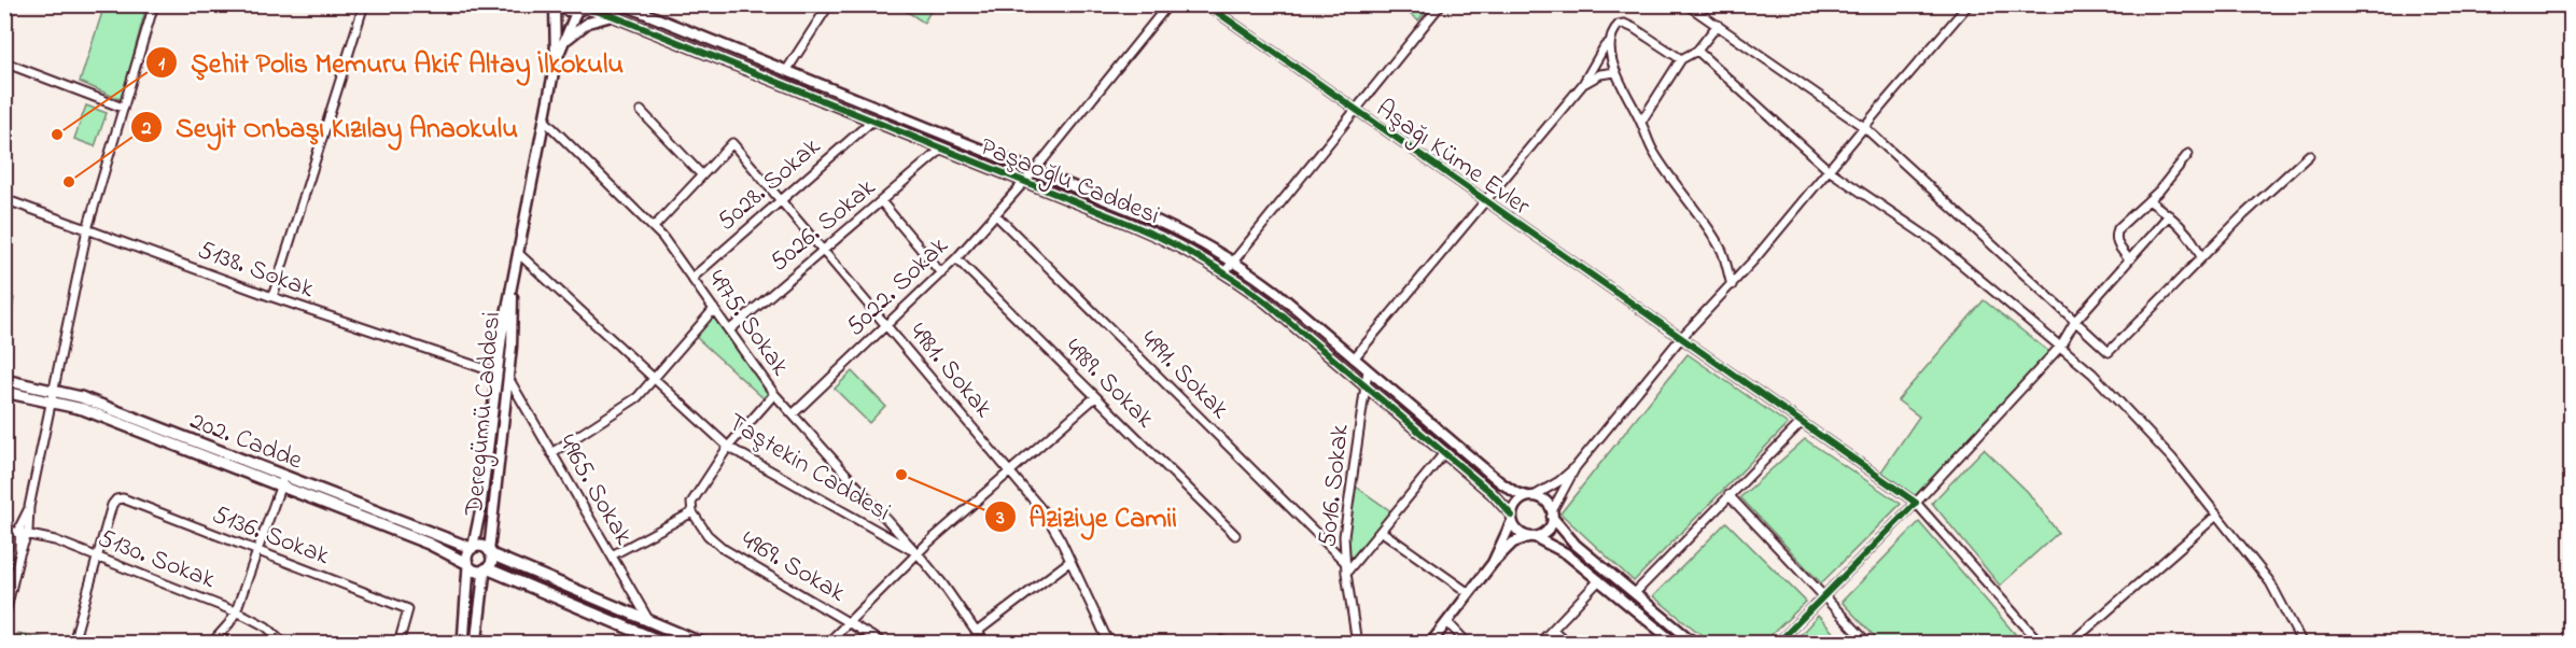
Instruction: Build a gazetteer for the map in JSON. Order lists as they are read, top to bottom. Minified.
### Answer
{"streets":{"main road":["202. Cadde"],"street":["Aşağı Küme Evler","Paşaoğlu Caddesi","5028. Sokak","5026. Sokak","5138. Sokak","5022. Sokak","4975. Sokak","4981. Sokak","4991. Sokak","4989. Sokak","Deregümü Caddesi","Taştekin Caddesi","5016. Sokak","4965. Sokak","5136. Sokak","5130. Sokak","4969. Sokak"]},"crossings":[["Paşaoğlu Caddesi","5028. Sokak"],["Paşaoğlu Caddesi","5026. Sokak"],["Paşaoğlu Caddesi","5022. Sokak"],["Paşaoğlu Caddesi","Deregümü Caddesi"],["Paşaoğlu Caddesi","5016. Sokak"],["5028. Sokak","4975. Sokak"],["5028. Sokak","4981. Sokak"],["5026. Sokak","4975. Sokak"],["5026. Sokak","4981. Sokak"],["5138. Sokak","Deregümü Caddesi"],["5022. Sokak","4975. Sokak"],["5022. Sokak","4981. Sokak"],["5022. Sokak","4991. Sokak"],["5022. Sokak","4989. Sokak"],["4975. Sokak","Deregümü Caddesi"],["4975. Sokak","Taştekin Caddesi"],["4991. Sokak","5016. Sokak"],["Deregümü Caddesi","202. Cadde"],["Deregümü Caddesi","Taştekin Caddesi"],["Deregümü Caddesi","4965. Sokak"],["5136. Sokak","5130. Sokak"]],"places":["Şehit Polis Memuru Akif Altay İlkokulu","Seyit Onbaşı Kızılay Anaokulu","Aziziye Camii"]}
